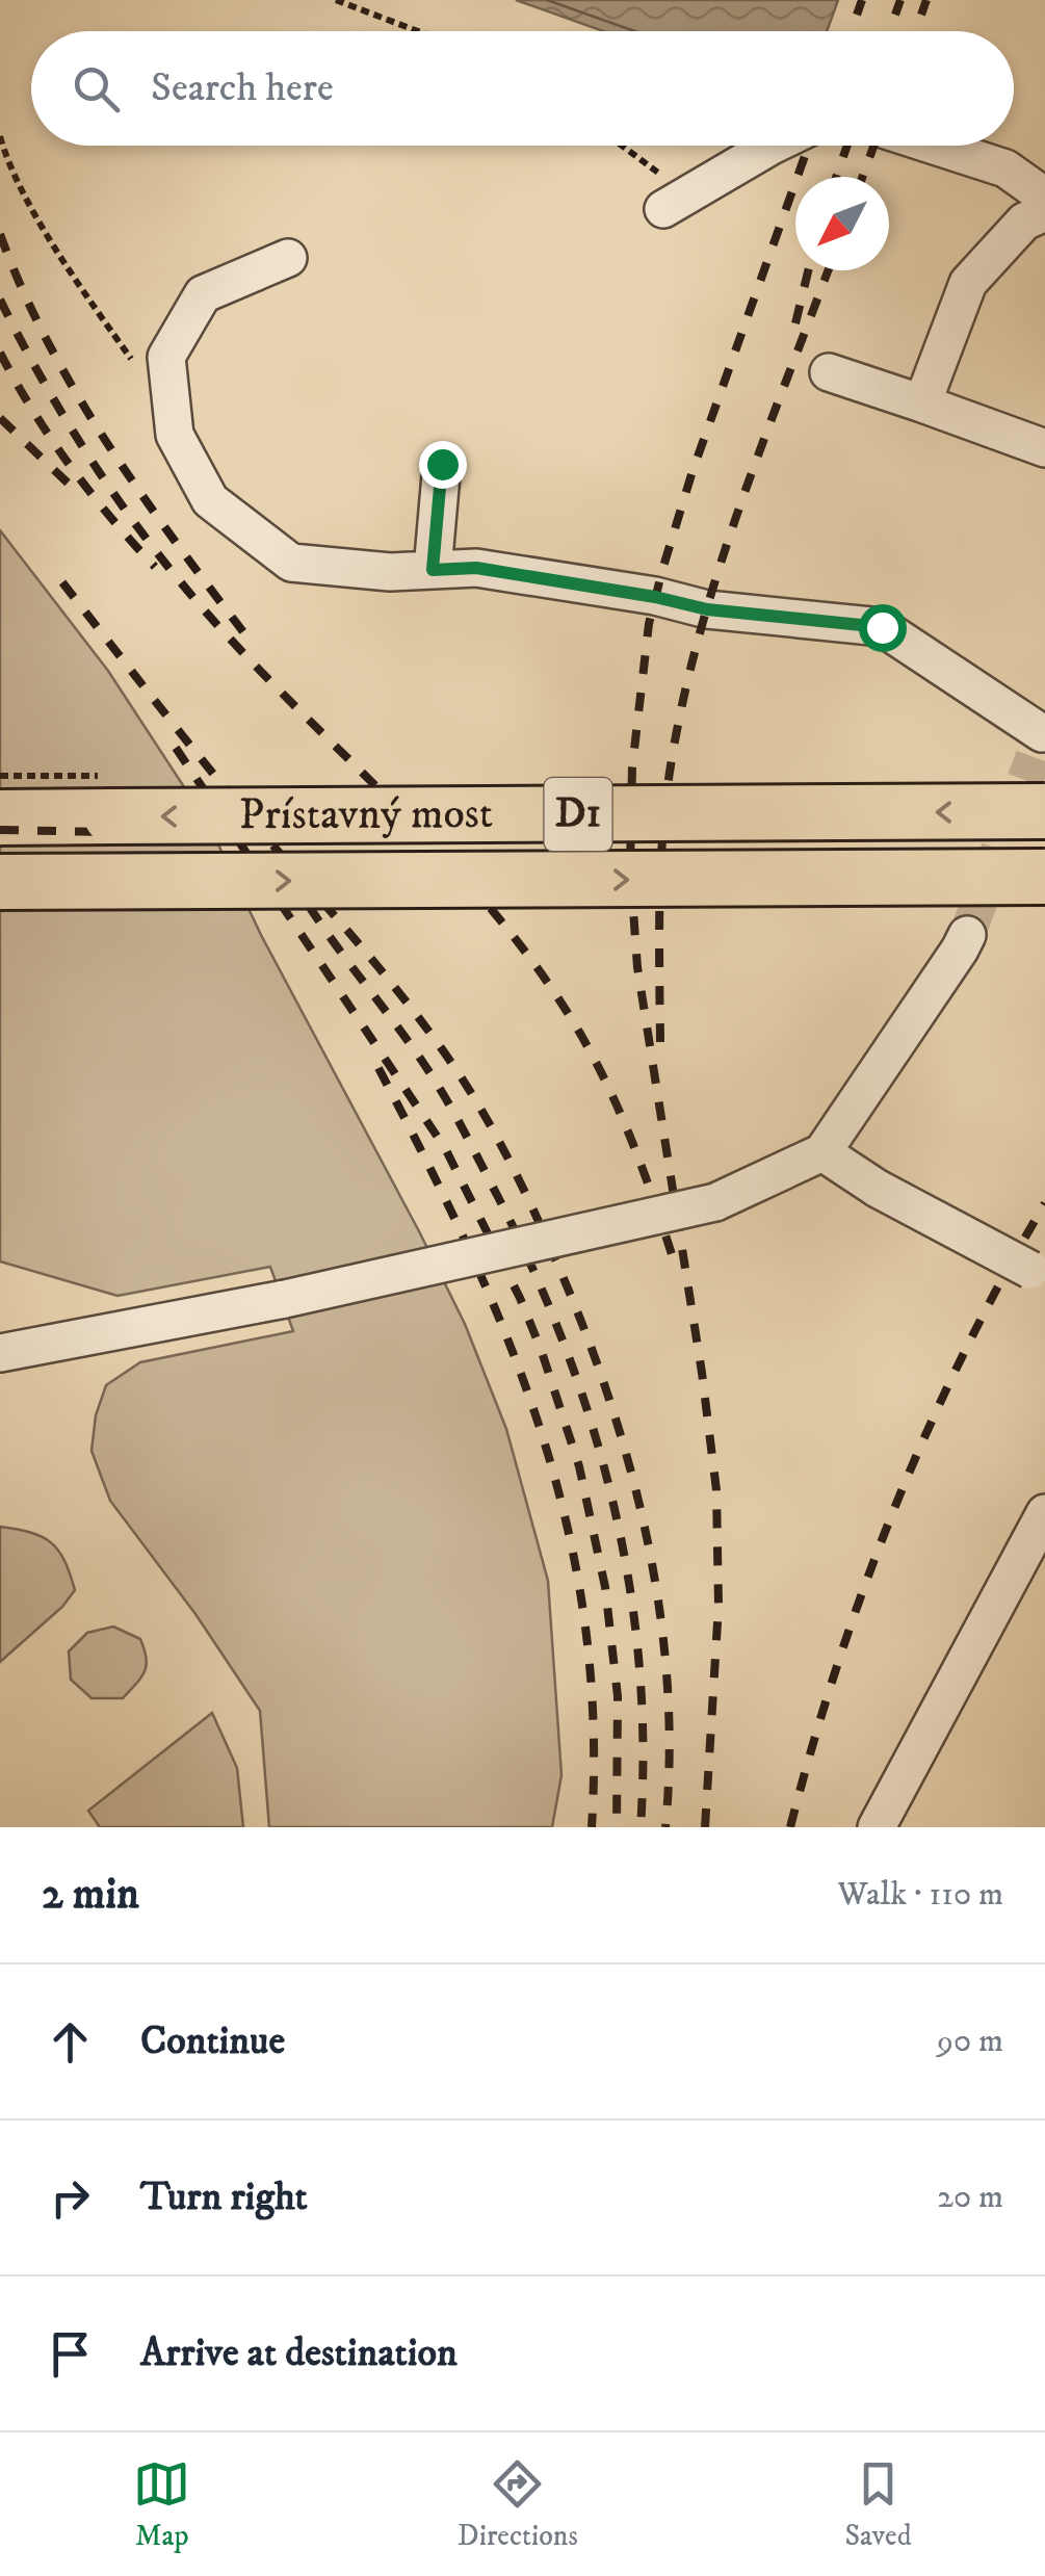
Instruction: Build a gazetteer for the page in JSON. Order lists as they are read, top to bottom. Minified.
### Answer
{"streets":{"highway":["D1","Prístavný most"]},"north":"bottom left","page":{"search":"Search here","heading":["2 min","Walk · 110 m"],"list":[["Continue","90 m"],["Turn right","20 m"],"Arrive at destination"],"nav":["Map","Directions","Saved"]}}
